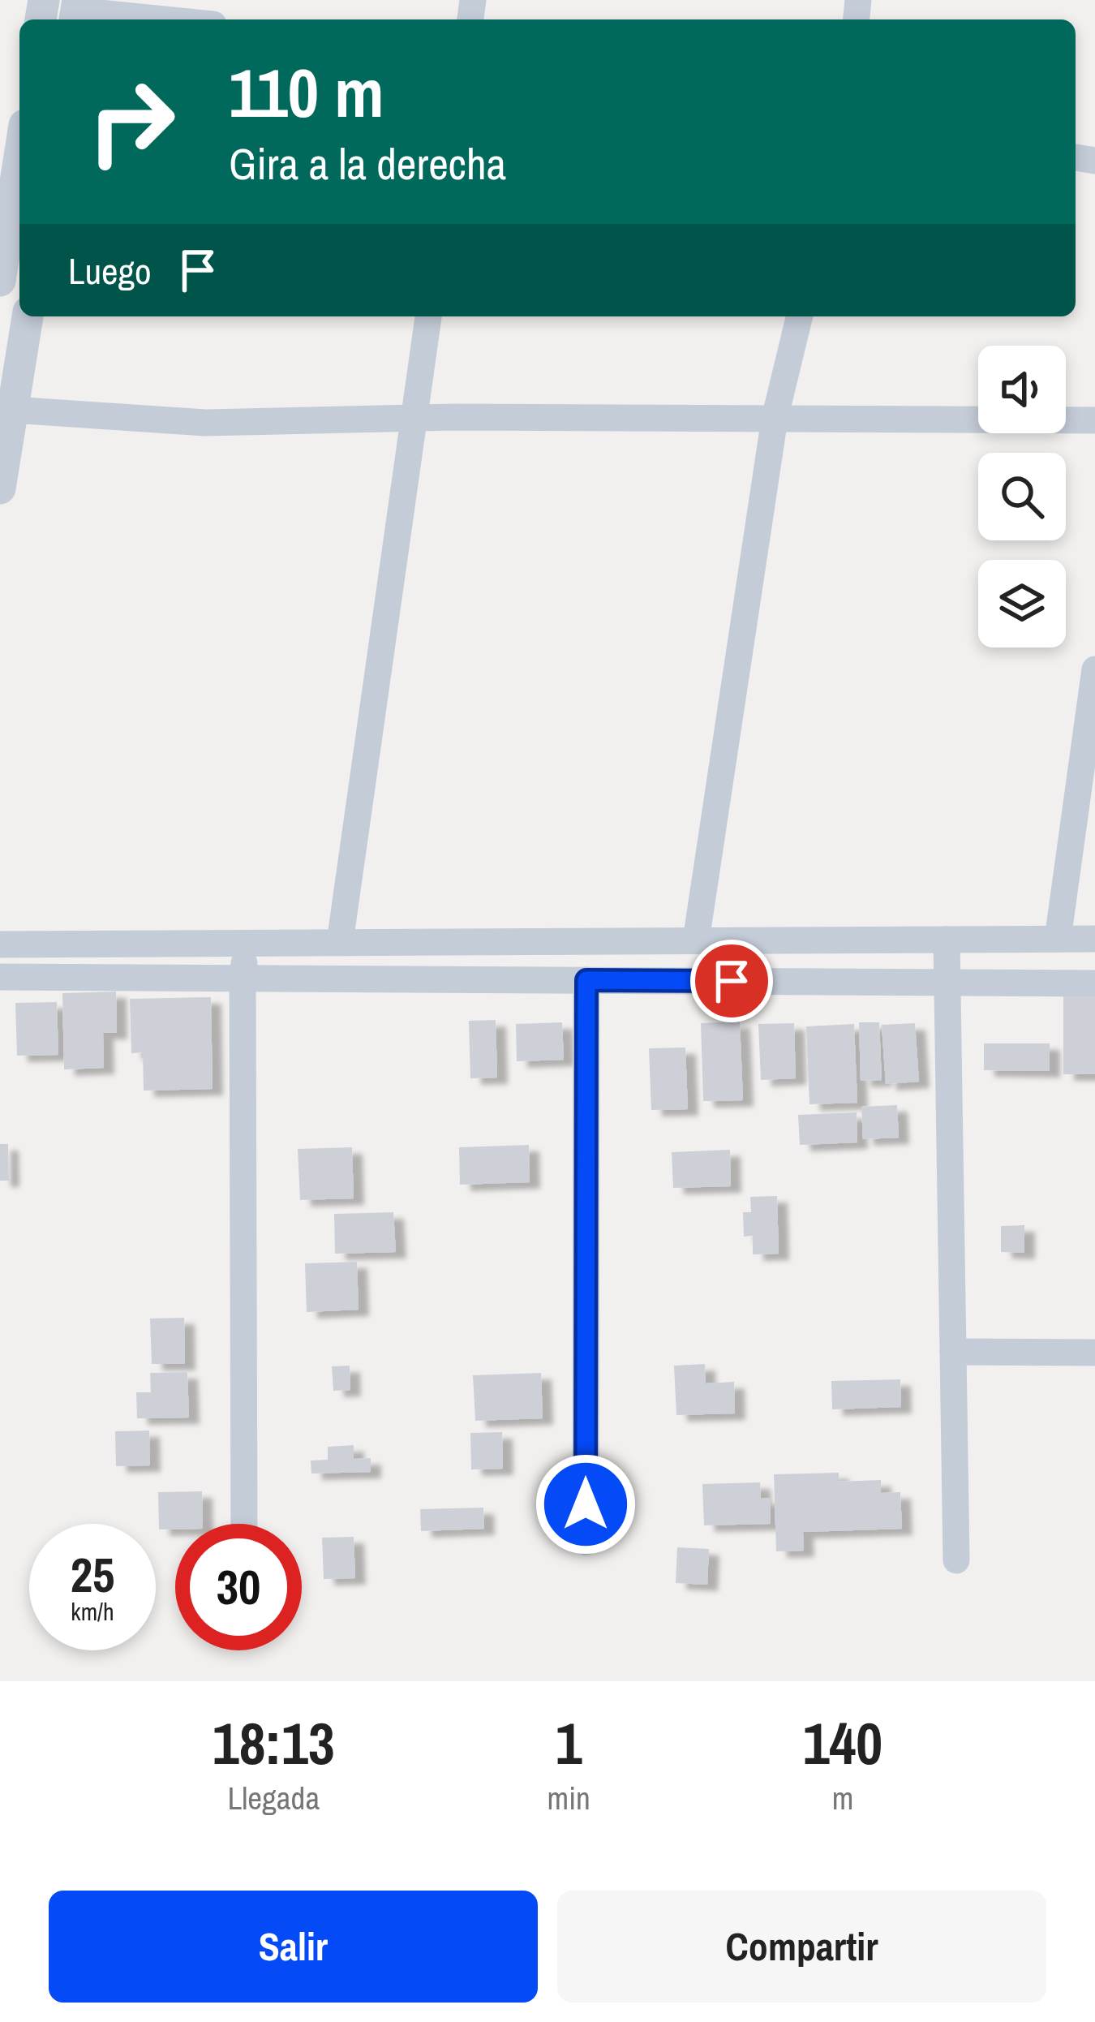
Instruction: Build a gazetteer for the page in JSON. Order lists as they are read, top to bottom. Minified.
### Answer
{"page":{"turn":["110 m","Gira a la derecha"],"then":"Luego","speed":"25 km/h","limit":"30","eta":["18:13","Llegada","1","min","140","m"],"buttons":["Salir","Compartir"]}}
